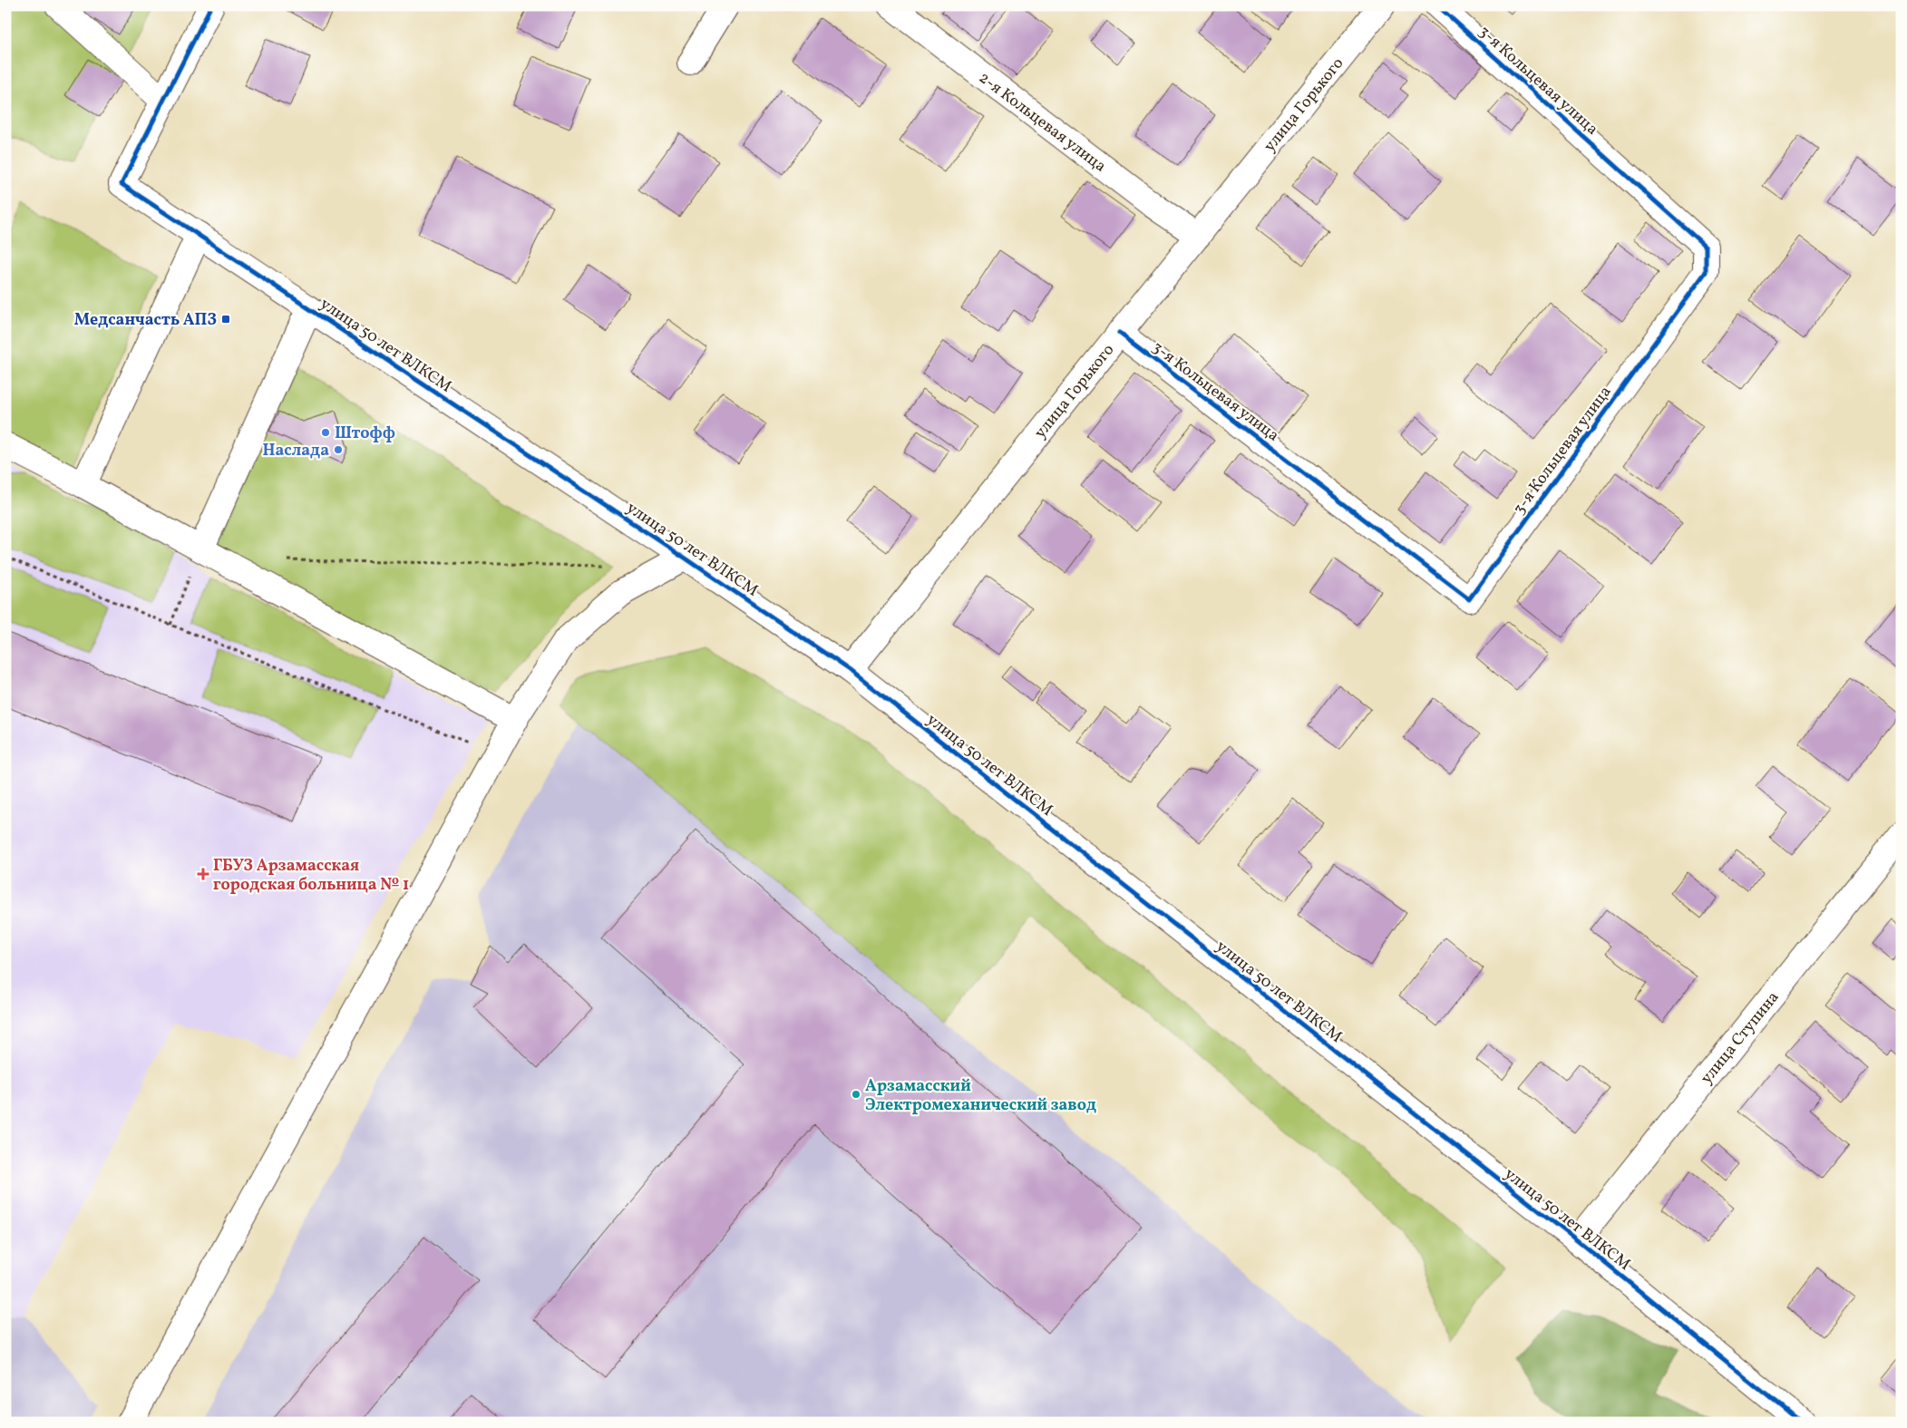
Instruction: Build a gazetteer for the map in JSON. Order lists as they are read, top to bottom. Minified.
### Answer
{"streets":{"street":["3-я Кольцевая улица","улица Горького","2-я Кольцевая улица","улица 50 лет ВЛКСМ","улица Ступина"]},"crossings":[["3-я Кольцевая улица","улица Горького"],["улица Горького","2-я Кольцевая улица"],["улица Горького","улица 50 лет ВЛКСМ"],["улица 50 лет ВЛКСМ","улица Ступина"]],"places":{"transit":["Медсанчасть АПЗ"],"other":["Штофф","Наслада","Арзамасский Электромеханический завод"],"health":["ГБУЗ Арзамасская городская больница № 1"]}}
